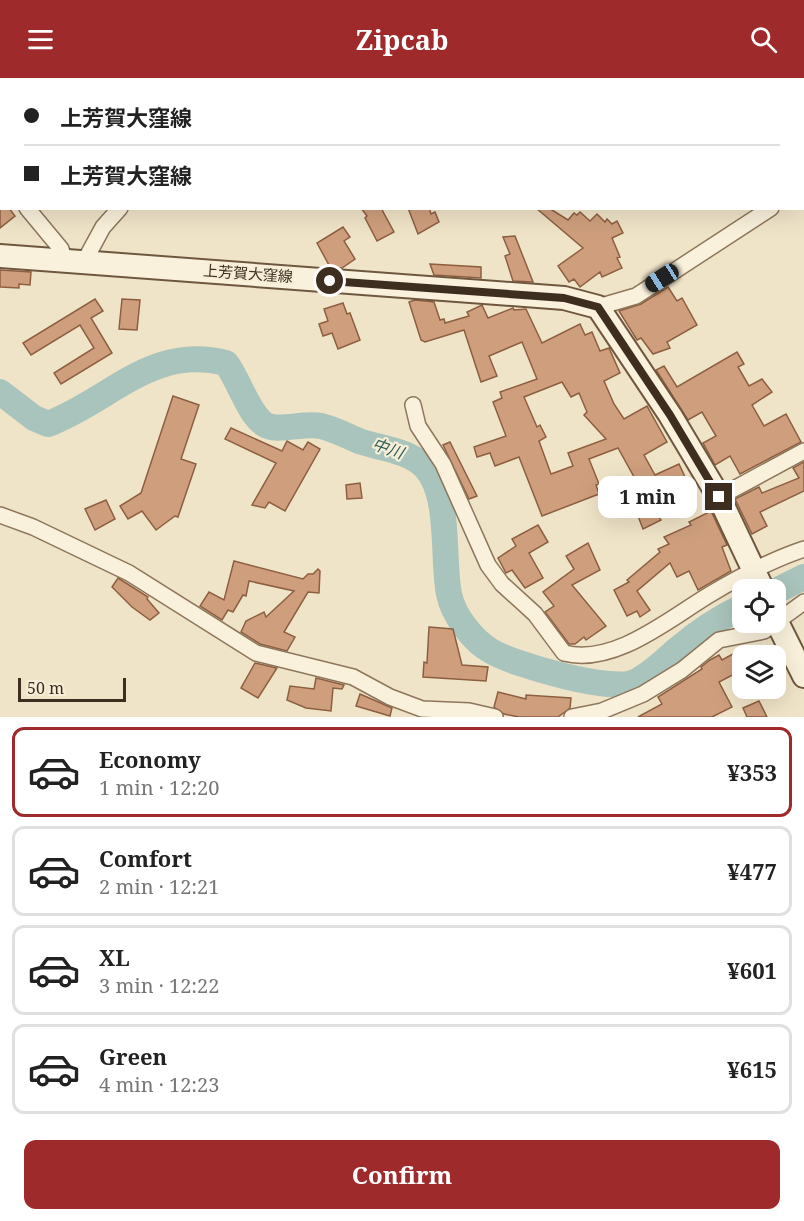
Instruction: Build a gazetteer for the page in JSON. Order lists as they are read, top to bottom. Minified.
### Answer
{"streets":{"main road":["上芳賀大窪線"]},"water":["中川"],"scale_bar":"50 m","page":{"header":"Zipcab","banner":["上芳賀大窪線","上芳賀大窪線"],"bubble":"1 min","scale":"50 m","list":[{"name":"Economy","note":"1 min · 12:20","value":"¥353"},{"name":"Comfort","note":"2 min · 12:21","value":"¥477"},{"name":"XL","note":"3 min · 12:22","value":"¥601"},{"name":"Green","note":"4 min · 12:23","value":"¥615"}],"buttons":"Confirm"}}
